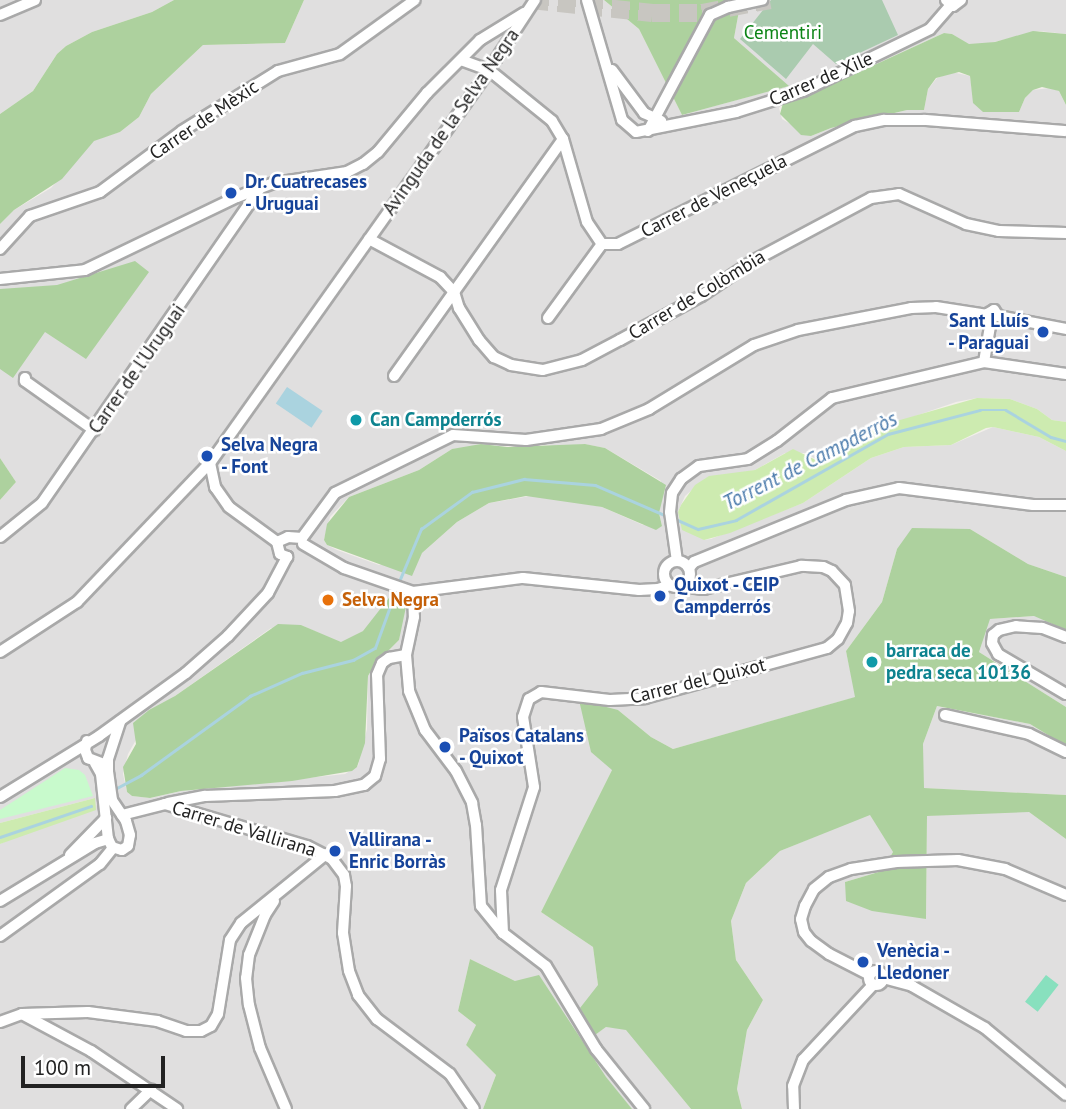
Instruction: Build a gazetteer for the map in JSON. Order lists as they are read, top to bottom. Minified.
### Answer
{"streets":{"street":["Carrer de Xile","Carrer de Mèxic","Avinguda de la Selva Negra","Carrer de Veneçuela","Carrer de Colòmbia","Carrer de l'Uruguai","Carrer del Quixot","Carrer de Vallirana"]},"crossings":[["Avinguda de la Selva Negra","Carrer de Colòmbia"]],"water":["Torrent de Campderròs"],"parks":["Cementiri"],"places":["Dr. Cuatrecases - Uruguai","Sant Lluís - Paraguai","Can Campderrós","Selva Negra - Font","Quixot - CEIP Campderrós","Selva Negra","barraca de pedra seca 10136","Països Catalans - Quixot","Vallirana - Enric Borràs","Venècia - Lledoner"],"scale_bar":"100 m"}
